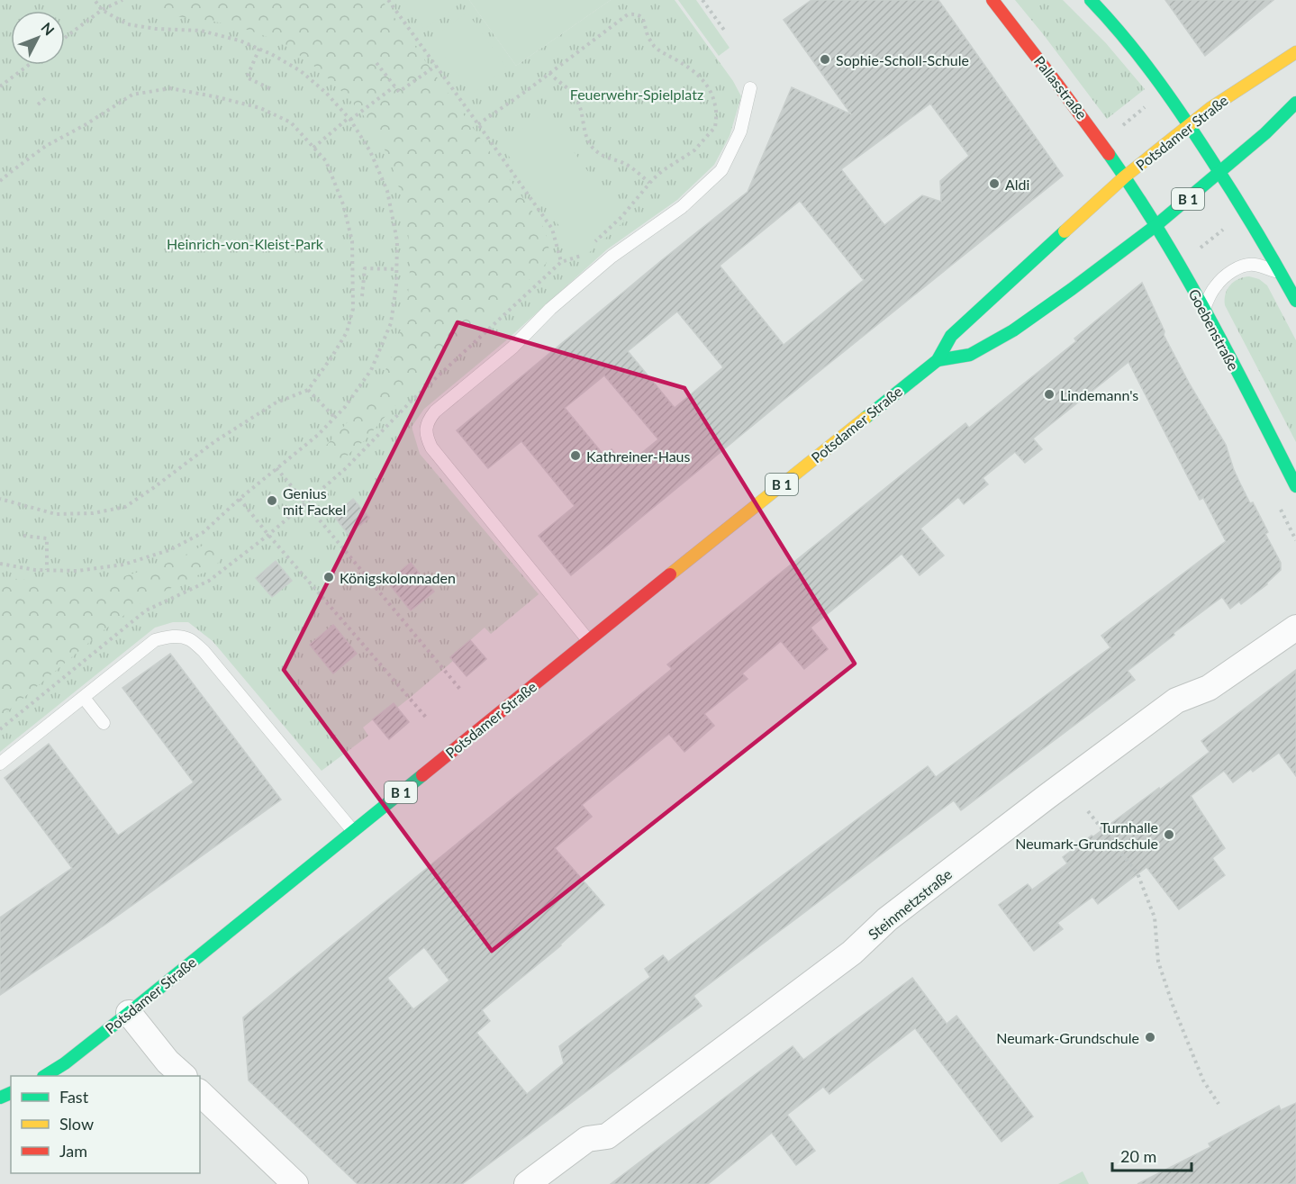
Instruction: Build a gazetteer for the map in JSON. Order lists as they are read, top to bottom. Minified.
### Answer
{"streets":{"main road":["Pallasstraße","Potsdamer Straße","B 1","Goebenstraße"],"street":["Steinmetzstraße"]},"crossings":[["Pallasstraße","Potsdamer Straße"],["Pallasstraße","Goebenstraße"],["Potsdamer Straße","Goebenstraße"]],"parks":["Feuerwehr-Spielplatz","Heinrich-von-Kleist-Park"],"places":["Sophie-Scholl-Schule","Aldi","Lindemann's","Kathreiner-Haus","Genius mit Fackel","Königskolonnaden","Turnhalle Neumark-Grundschule","Neumark-Grundschule"],"legend":["Fast","Slow","Jam"],"scale_bar":"20 m","north":"top right"}
